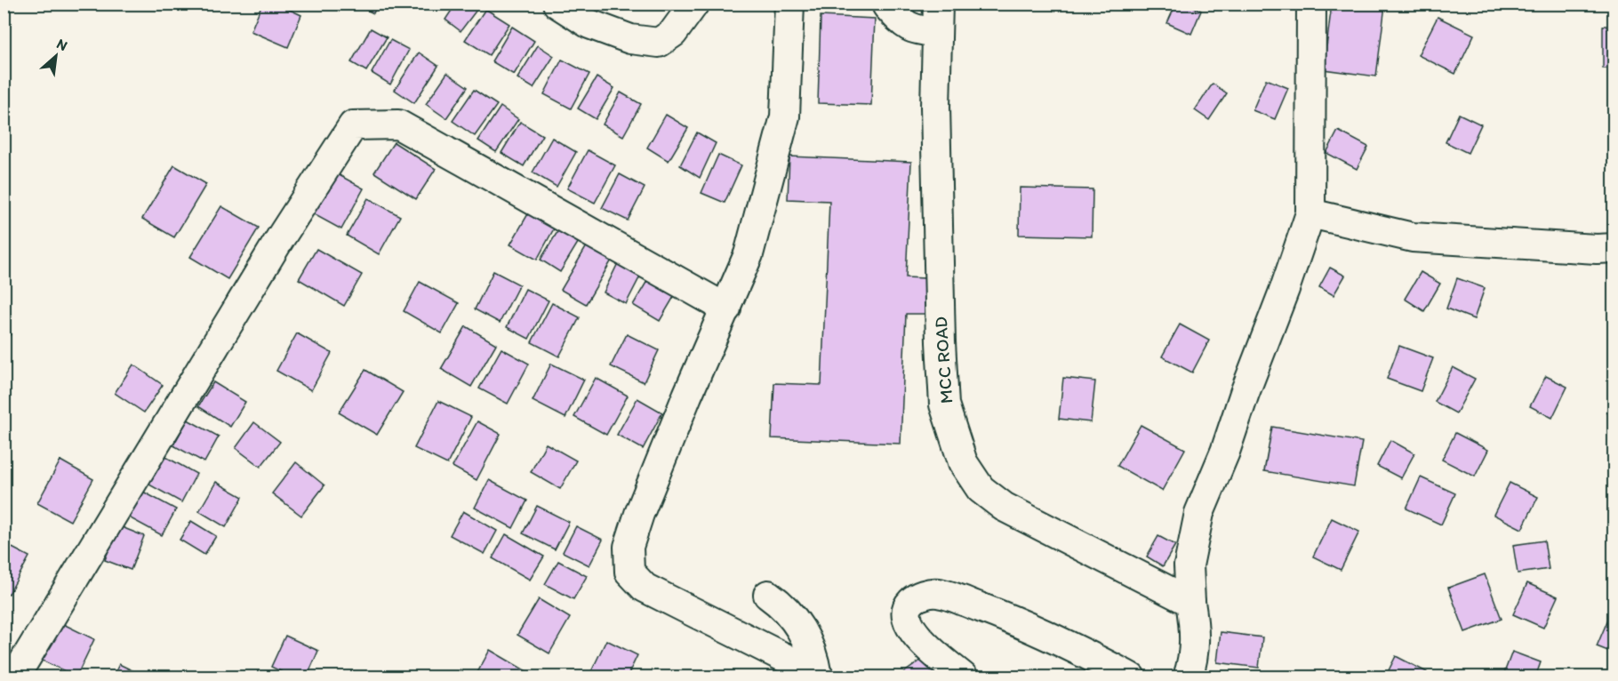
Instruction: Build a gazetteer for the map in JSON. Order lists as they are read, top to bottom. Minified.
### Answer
{"streets":{"street":["MCC ROAD"]},"north":"top right"}
